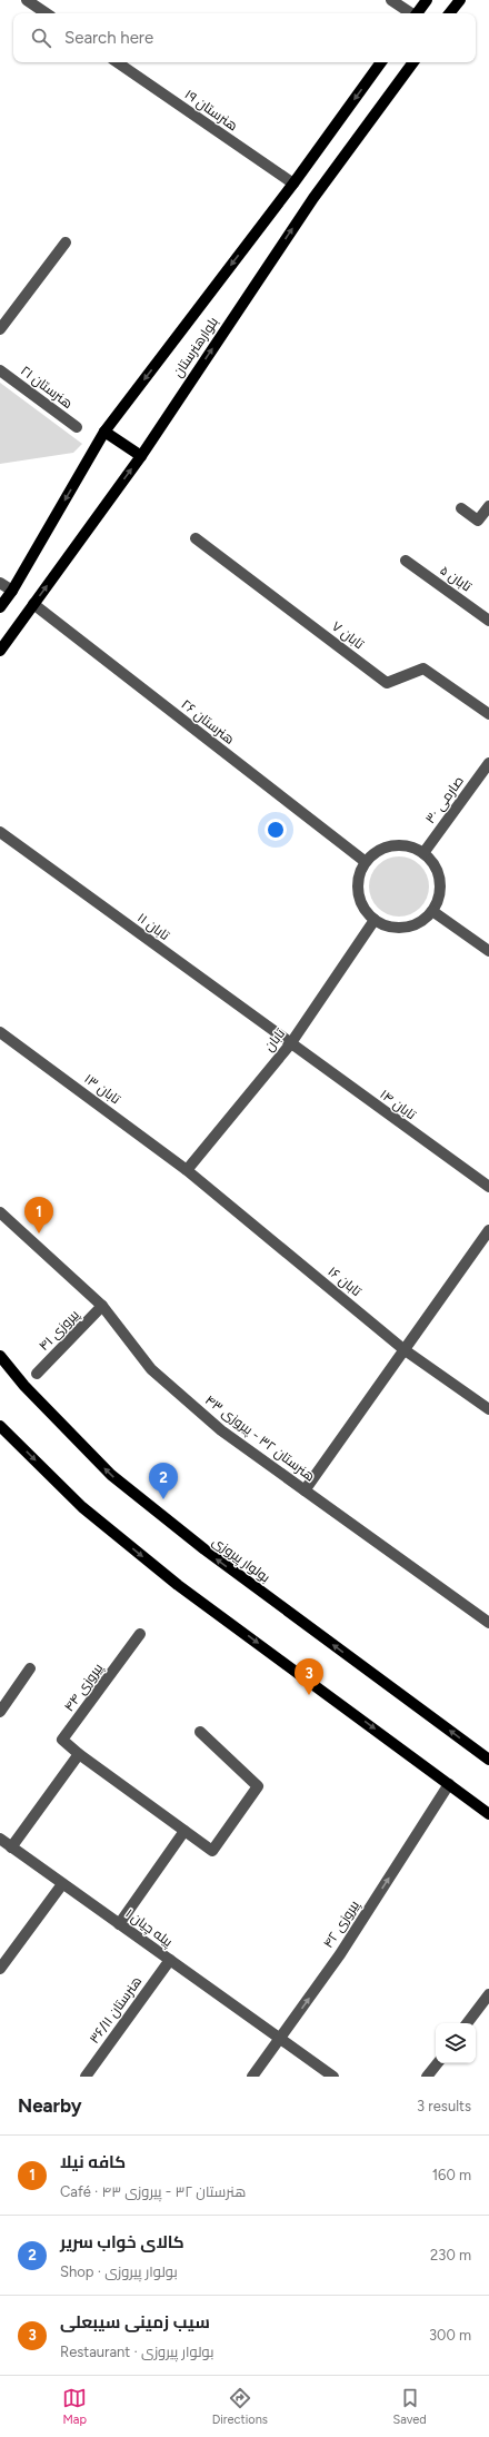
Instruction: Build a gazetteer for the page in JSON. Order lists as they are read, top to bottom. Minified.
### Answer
{"streets":{"main road":["بلوارهنرستان","بولوار پیروزی"],"street":["هنرستان ۱۹","هنرستان ۲۱","تابان ۵","تابان ۷","هنرستان ۲۶","صارمی ۳۰","تابان ۱۱","تابان","تابان ۱۳","تابان ۱۴","تابان ۱۶","پیروزی ۴۱","هنرستان ۳۲ - پیروزی ۴۳","پیروزی ۴۴","پیروزی ۴۲","پیله چیان ۱","هنرستان ۳۶/۱۱"]},"crossings":[["هنرستان ۱۹","بلوارهنرستان"],["بلوارهنرستان","هنرستان ۲۶"],["هنرستان ۲۶","صارمی ۳۰"],["هنرستان ۲۶","تابان"],["صارمی ۳۰","تابان"],["تابان ۱۱","تابان"],["تابان ۱۱","تابان ۱۴"],["تابان","تابان ۱۳"],["تابان","تابان ۱۴"],["تابان","تابان ۱۶"],["تابان ۱۳","تابان ۱۶"],["پیروزی ۴۱","هنرستان ۳۲ - پیروزی ۴۳"],["پیروزی ۴۲","پیله چیان ۱"],["پیله چیان ۱","هنرستان ۳۶/۱۱"]],"one_way":["پیروزی ۴۲"],"page":{"search":"Search here","pins":["1","2","3"],"heading":["Nearby","3 results"],"list":[{"mark":"1","name":"کافه نیلا","note":"Café · هنرستان ۳۲ - پیروزی ۴۳","value":"160 m"},{"mark":"2","name":"کالای خواب سریر","note":"Shop · بولوار پیروزی","value":"230 m"},{"mark":"3","name":"سیب زمینی سیبعلی","note":"Restaurant · بولوار پیروزی","value":"300 m"}],"nav":["Map","Directions","Saved"]}}
